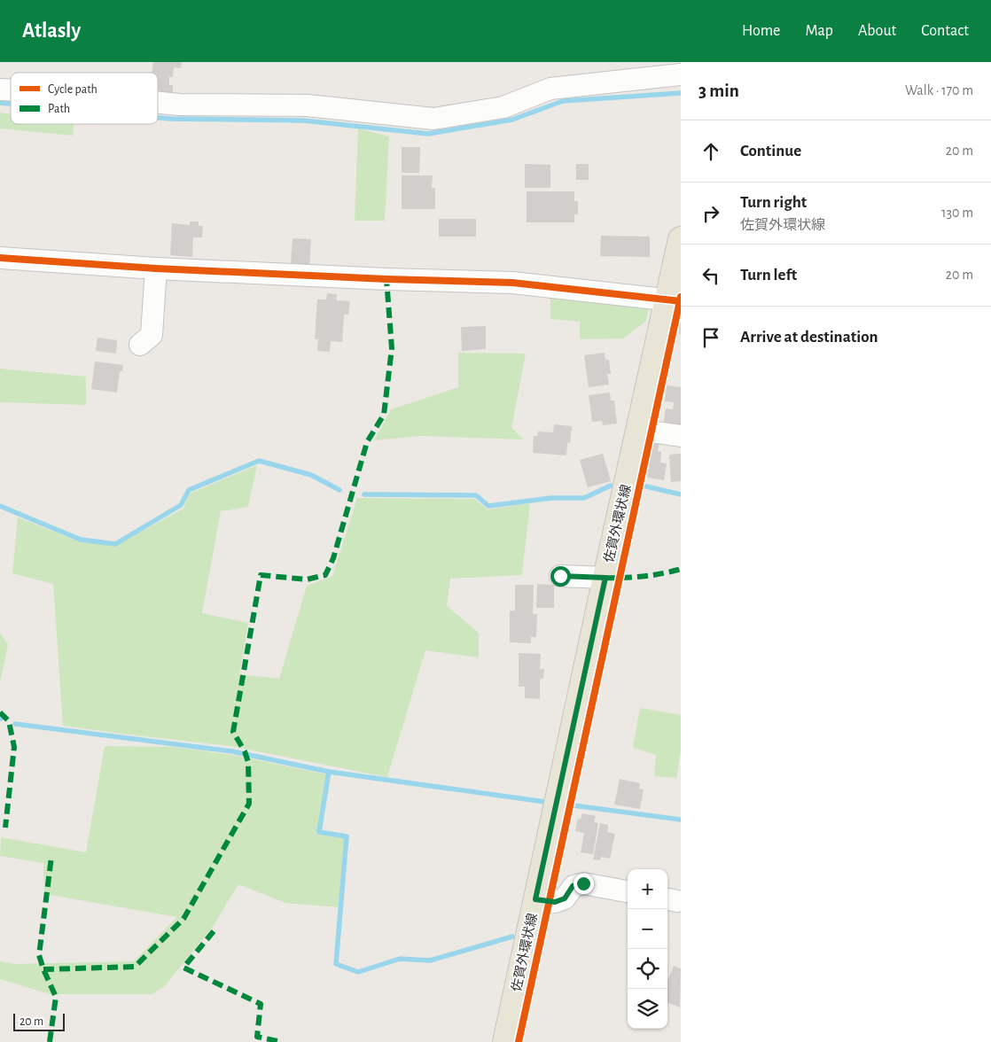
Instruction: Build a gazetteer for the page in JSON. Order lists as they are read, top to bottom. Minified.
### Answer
{"streets":{"main road":["佐賀外環状線"]},"legend":["Cycle path","Path"],"scale_bar":"20 m","page":{"header":"Atlasly","nav":["Home","Map","About","Contact"],"heading":["3 min","Walk · 170 m"],"list":[["Continue","20 m"],["Turn right","佐賀外環状線","130 m"],["Turn left","20 m"],"Arrive at destination"],"map_buttons":["+","−"],"scale":"20 m"}}
